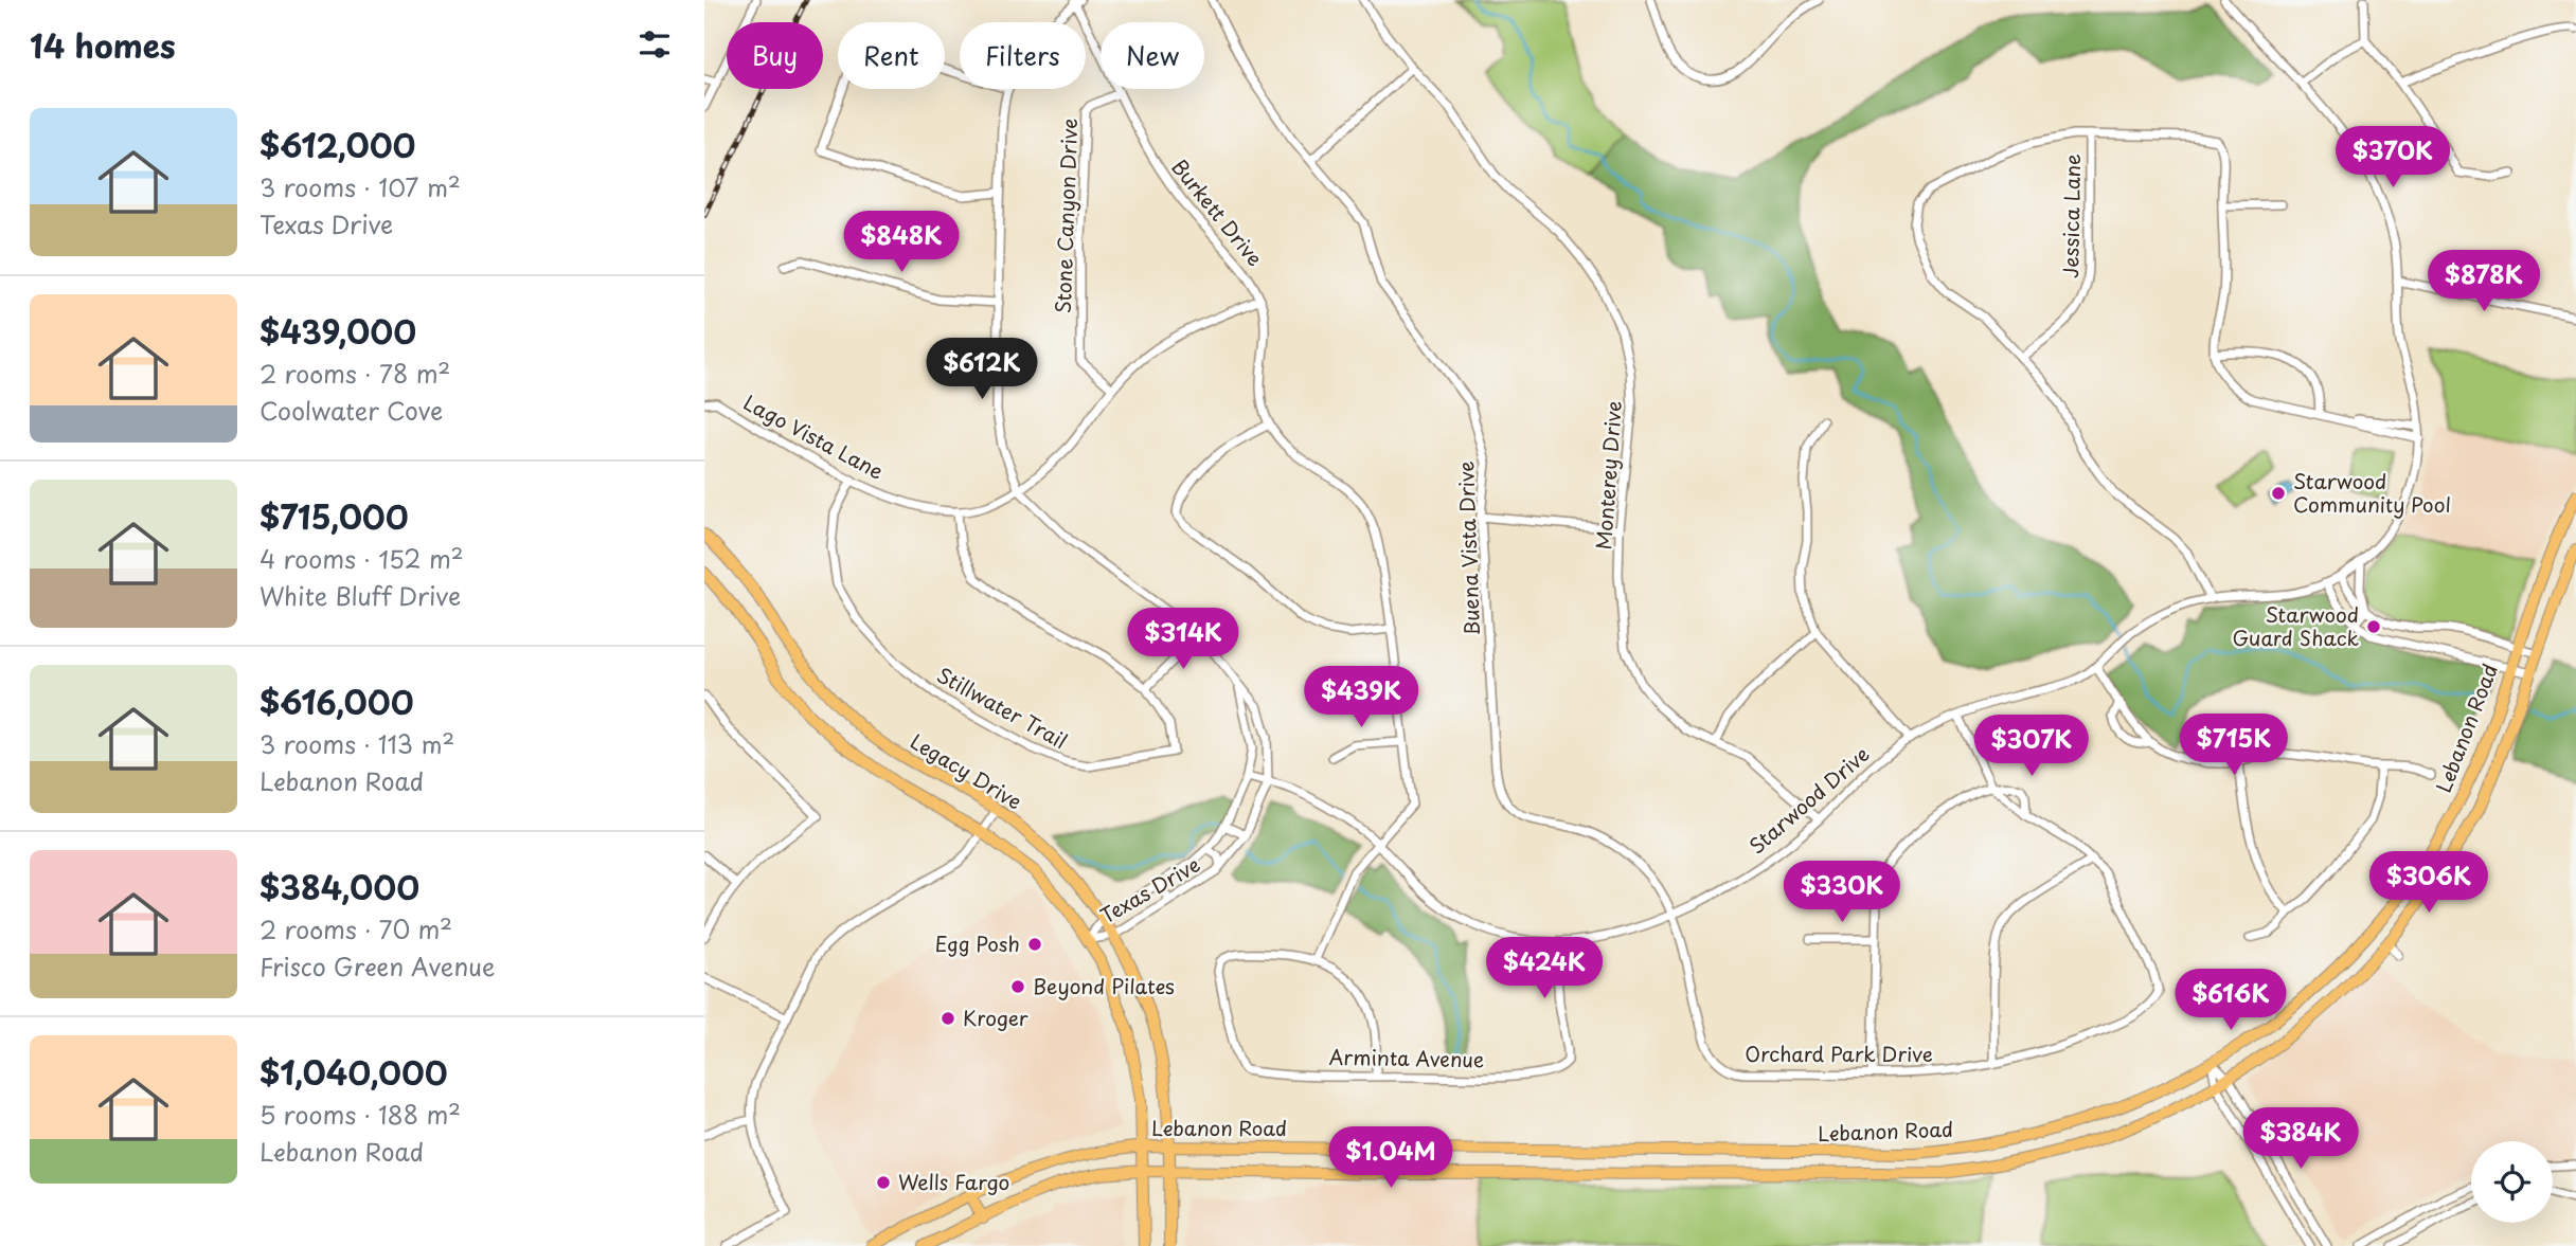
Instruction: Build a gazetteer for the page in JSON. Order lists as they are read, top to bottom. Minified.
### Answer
{"streets":{"main road":["Lebanon Road","Legacy Drive"],"street":["Burkett Drive","Stone Canyon Drive","Jessica Lane","Lago Vista Lane","Monterey Drive","Buena Vista Drive","Stillwater Trail","Starwood Drive","Texas Drive","Orchard Park Drive","Arminta Avenue"]},"crossings":[["Burkett Drive","Stone Canyon Drive"],["Burkett Drive","Lago Vista Lane"],["Burkett Drive","Starwood Drive"],["Burkett Drive","Texas Drive"],["Burkett Drive","Arminta Avenue"],["Stone Canyon Drive","Lago Vista Lane"],["Lago Vista Lane","Stillwater Trail"],["Lago Vista Lane","Texas Drive"],["Monterey Drive","Starwood Drive"],["Buena Vista Drive","Orchard Park Drive"],["Lebanon Road","Legacy Drive"],["Legacy Drive","Texas Drive"],["Starwood Drive","Texas Drive"],["Starwood Drive","Orchard Park Drive"],["Starwood Drive","Arminta Avenue"]],"places":["Starwood Community Pool","Starwood Guard Shack","Egg Posh","Beyond Pilates","Kroger","Wells Fargo"],"page":{"heading":"14 homes","chip":["Buy","Rent","Filters","New"],"list":[{"name":"$612,000","note":"3 rooms · 107 m² · Texas Drive"},{"name":"$439,000","note":"2 rooms · 78 m² · Coolwater Cove"},{"name":"$715,000","note":"4 rooms · 152 m² · White Bluff Drive"},{"name":"$616,000","note":"3 rooms · 113 m² · Lebanon Road"},{"name":"$384,000","note":"2 rooms · 70 m² · Frisco Green Avenue"},{"name":"$1,040,000","note":"5 rooms · 188 m² · Lebanon Road"}],"price":["$370K","$848K","$878K","$612K","$314K","$439K","$715K","$307K","$306K","$330K","$424K","$616K","$384K","$1.04M"]}}
